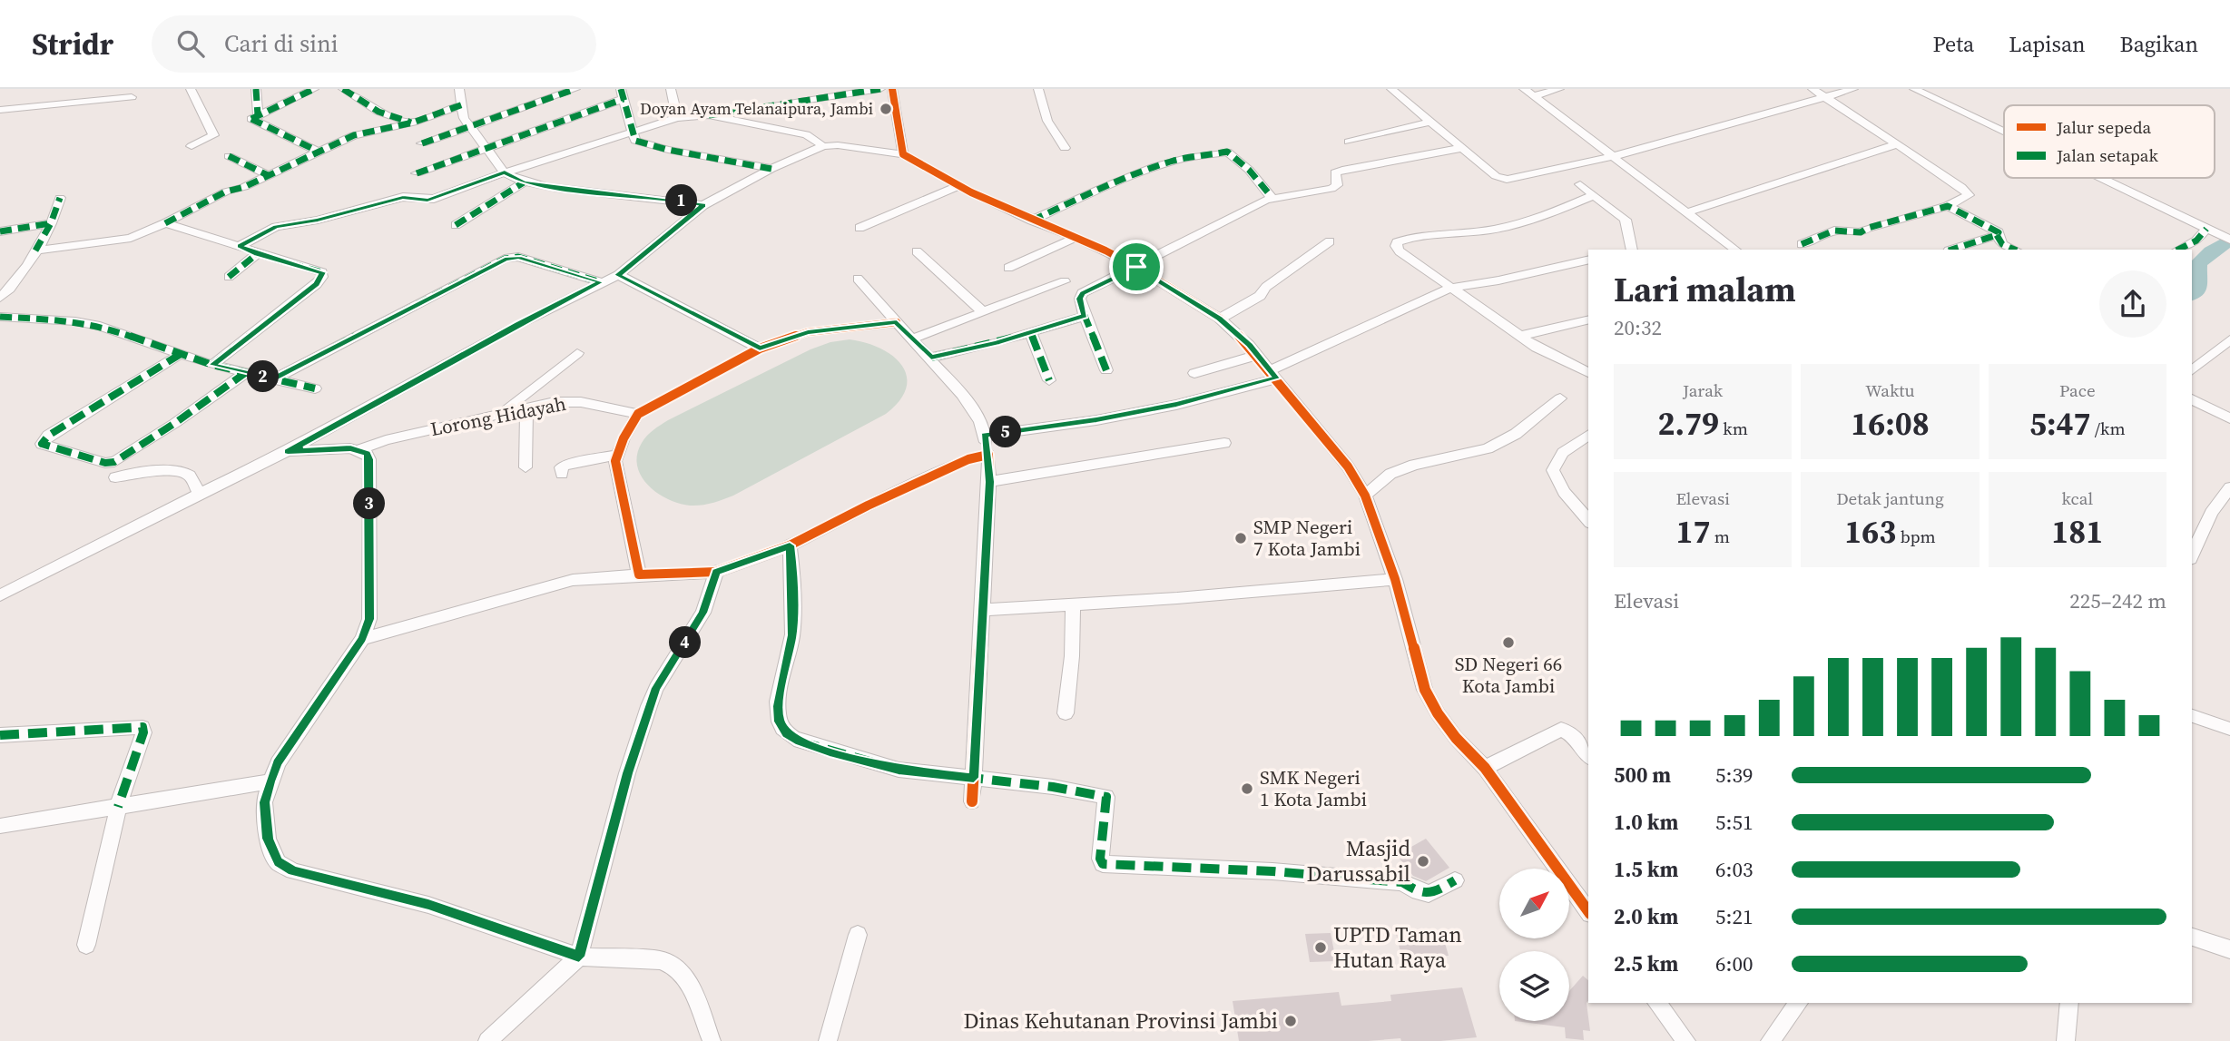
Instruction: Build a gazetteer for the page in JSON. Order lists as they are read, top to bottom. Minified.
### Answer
{"streets":{"street":["Lorong Hidayah"]},"places":["Doyan Ayam Telanaipura, Jambi","SMP Negeri 7 Kota Jambi","SD Negeri 66 Kota Jambi","SMK Negeri 1 Kota Jambi","Masjid Darussabil","UPTD Taman Hutan Raya","Dinas Kehutanan Provinsi Jambi"],"legend":["Jalur sepeda","Jalan setapak"],"north":"top right","page":{"header":"Stridr","search":"Cari di sini","nav":["Peta","Lapisan","Bagikan"],"pins":["1","2","5","3","4"],"heading":["Lari malam","20:32"],"stats":[["Jarak","2.79 km"],["Waktu","16:08"],["Pace","5:47 /km"],["Elevasi","17 m"],["Detak jantung","163 bpm"],["kcal","181"]],"chart":["Elevasi","225–242 m"],"list":[{"name":"500 m","note":"5:39"},{"name":"1.0 km","note":"5:51"},{"name":"1.5 km","note":"6:03"},{"name":"2.0 km","note":"5:21"},{"name":"2.5 km","note":"6:00"}]}}
